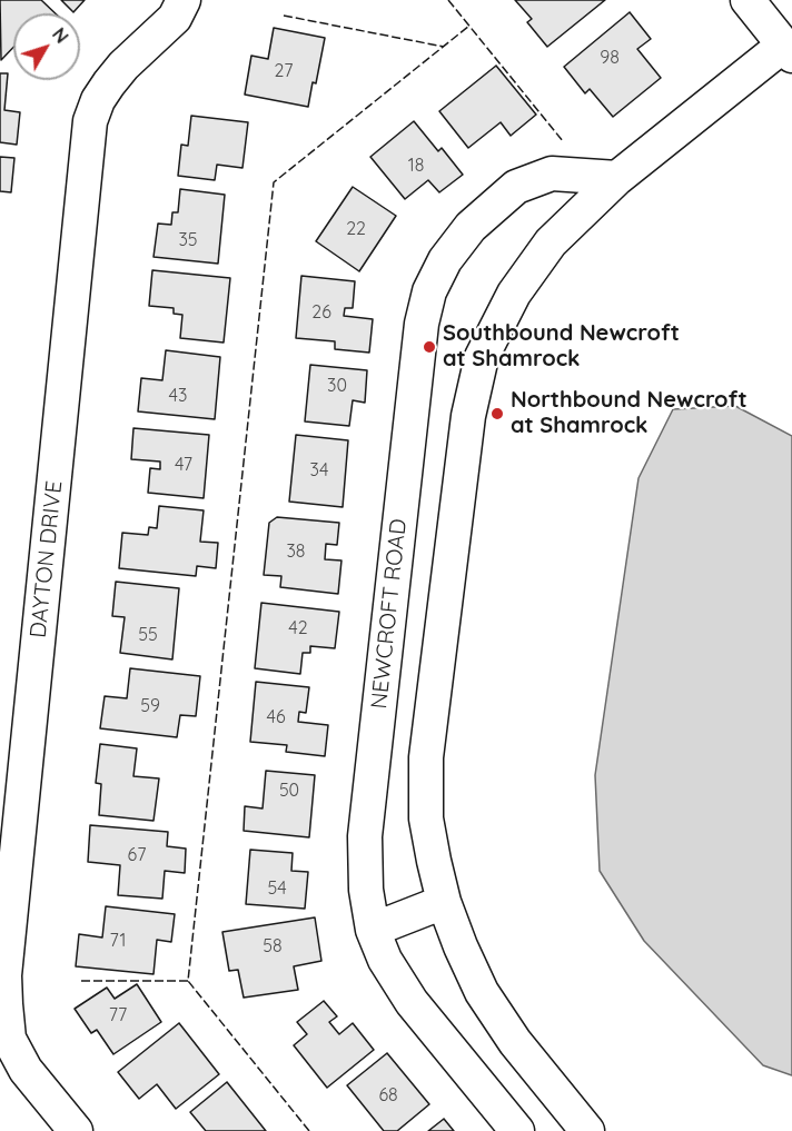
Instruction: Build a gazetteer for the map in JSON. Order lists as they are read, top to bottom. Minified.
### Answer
{"streets":{"street":["DAYTON DRIVE","NEWCROFT ROAD"]},"places":["Southbound Newcroft at Shamrock","Northbound Newcroft at Shamrock"],"house_numbers":["98","27","18","22","35","26","30","43","47","34","38","42","55","59","46","50","67","54","71","58","77","68"],"north":"top right"}
